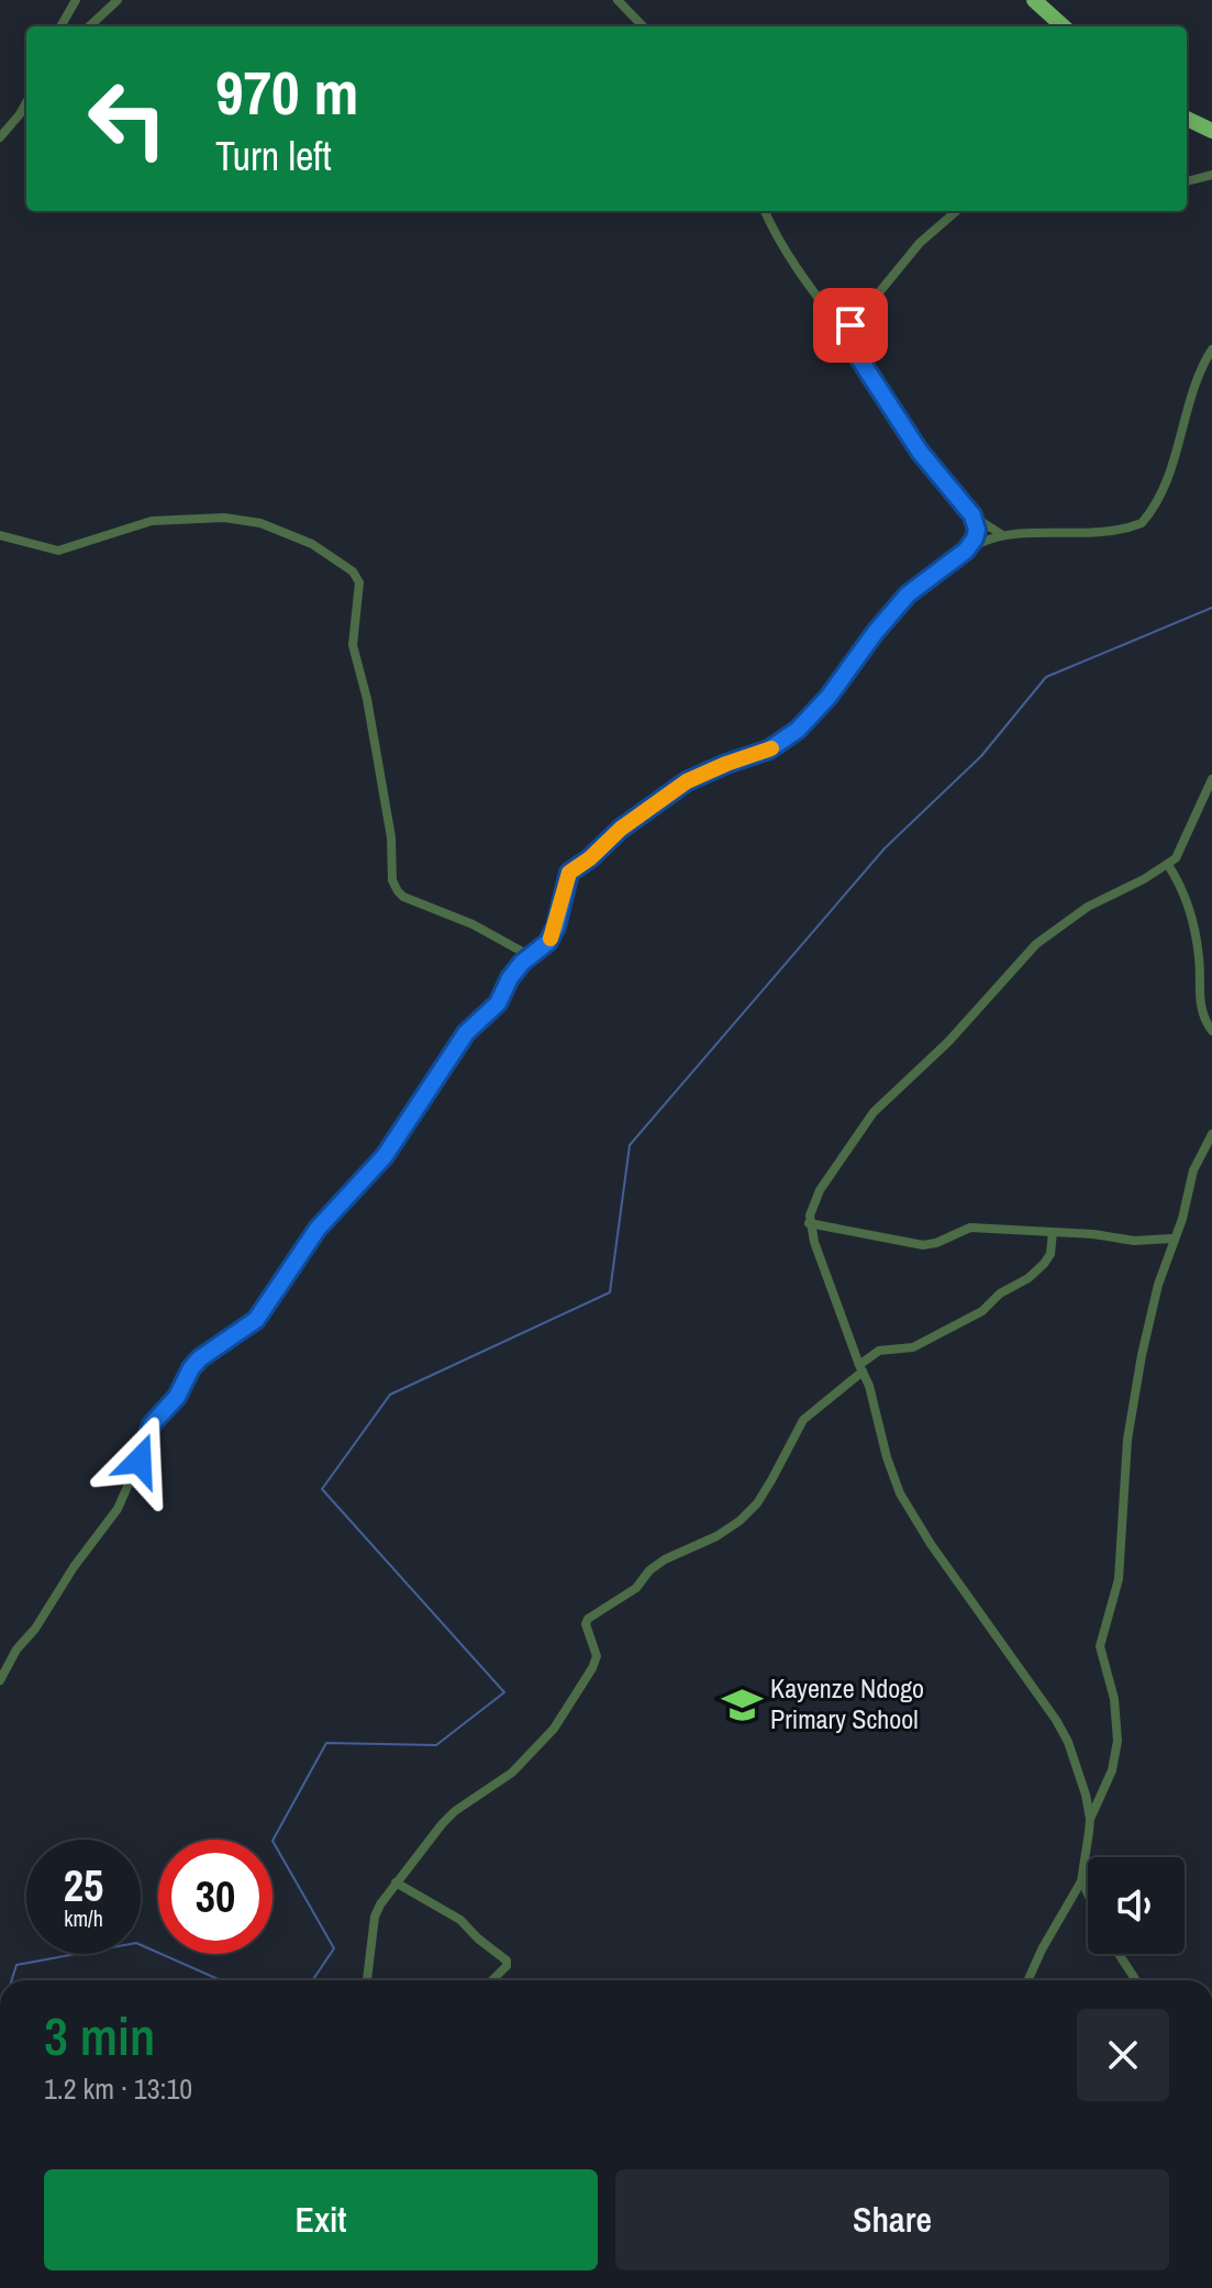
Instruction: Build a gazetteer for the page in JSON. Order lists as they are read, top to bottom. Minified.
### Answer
{"places":{"school or university":["Kayenze Ndogo Primary School"]},"page":{"turn":["970 m","Turn left"],"speed":"25 km/h","limit":"30","heading":["3 min","1.2 km · 13:10"],"buttons":["Exit","Share"]}}
